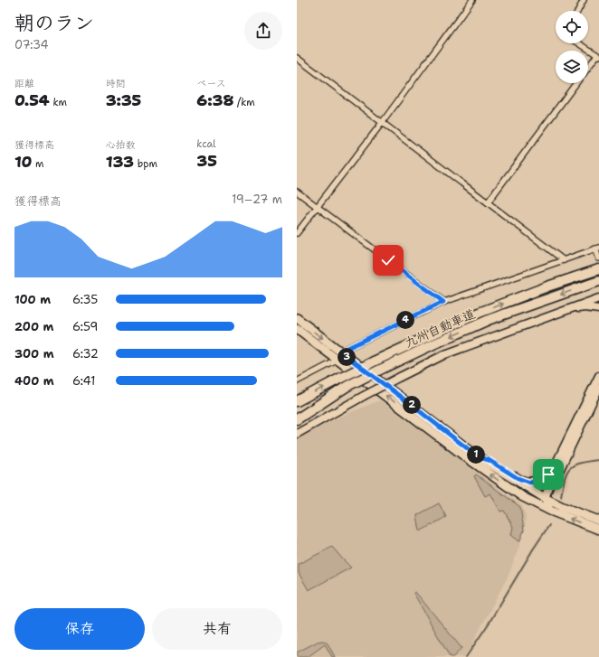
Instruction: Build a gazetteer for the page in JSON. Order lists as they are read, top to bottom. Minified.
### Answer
{"streets":{"highway":["九州自動車道"]},"page":{"heading":["朝のラン","07:34"],"stats":[["距離","0.54 km"],["時間","3:35"],["ペース","6:38 /km"],["獲得標高","10 m"],["心拍数","133 bpm"],["kcal","35"]],"chart":["獲得標高","19–27 m"],"list":[{"name":"100 m","note":"6:35"},{"name":"200 m","note":"6:59"},{"name":"300 m","note":"6:32"},{"name":"400 m","note":"6:41"}],"pins":["4","3","2","1"],"buttons":["保存","共有"]}}
